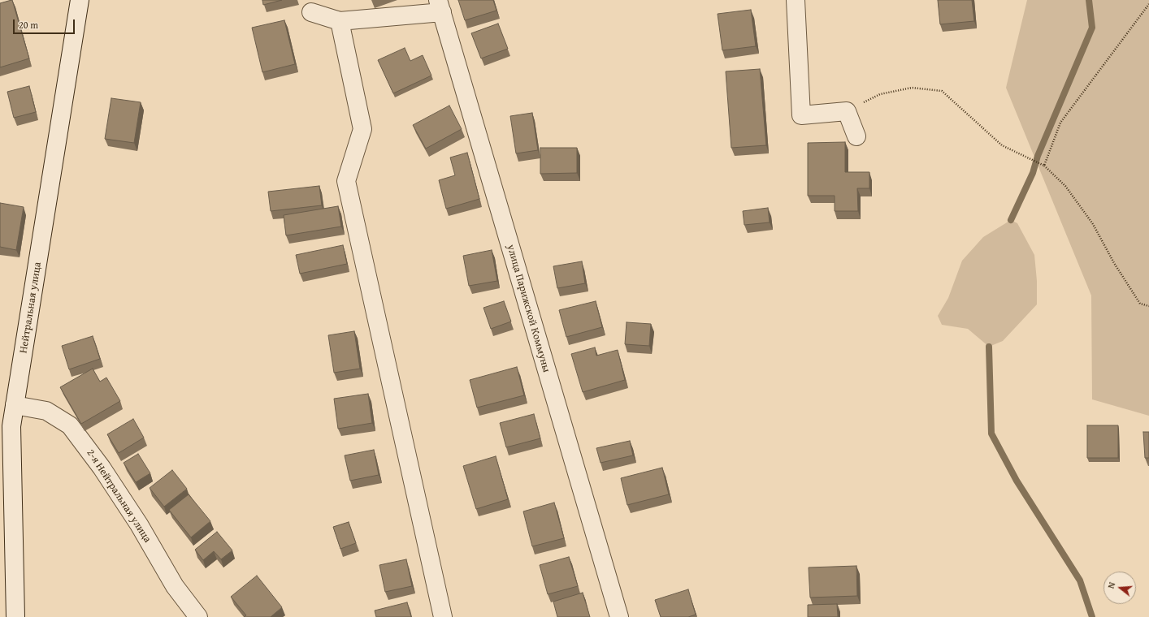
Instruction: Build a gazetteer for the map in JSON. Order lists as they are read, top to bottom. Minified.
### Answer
{"streets":{"street":["Нейтральная улица","улица Парижской Коммуны","2-я Нейтральная улица"]},"crossings":[["Нейтральная улица","2-я Нейтральная улица"]],"scale_bar":"20 m","north":"left"}
